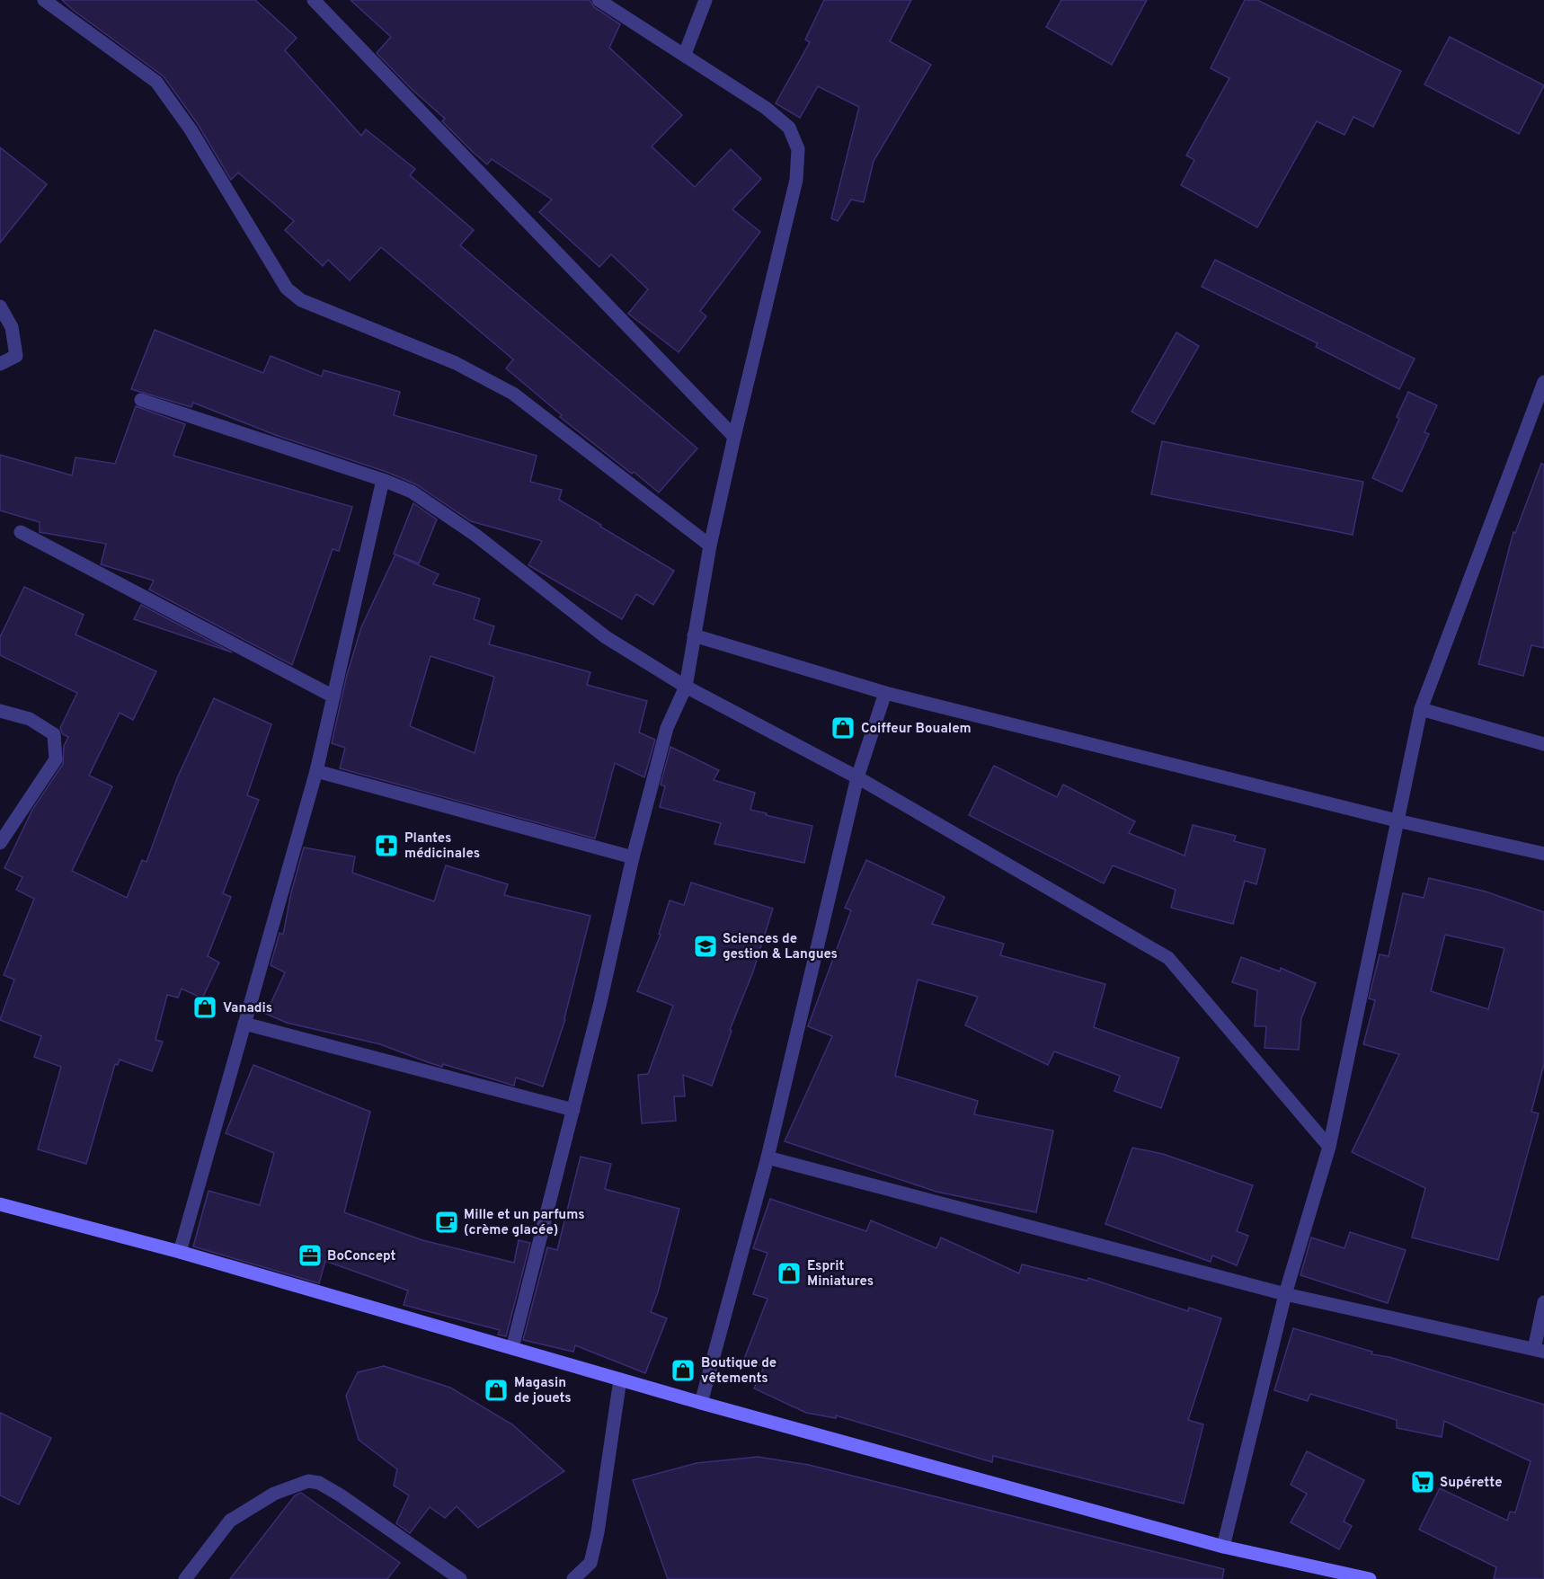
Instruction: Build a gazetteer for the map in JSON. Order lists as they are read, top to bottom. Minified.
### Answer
{"places":{"shop":["Coiffeur Boualem","Vanadis","Esprit Miniatures","Boutique de vêtements","Magasin de jouets"],"pharmacy":["Plantes médicinales"],"school or university":["Sciences de gestion & Langues"],"cafe":["Mille et un parfums (crème glacée)"],"office":["BoConcept"],"supermarket":["Supérette"]}}
